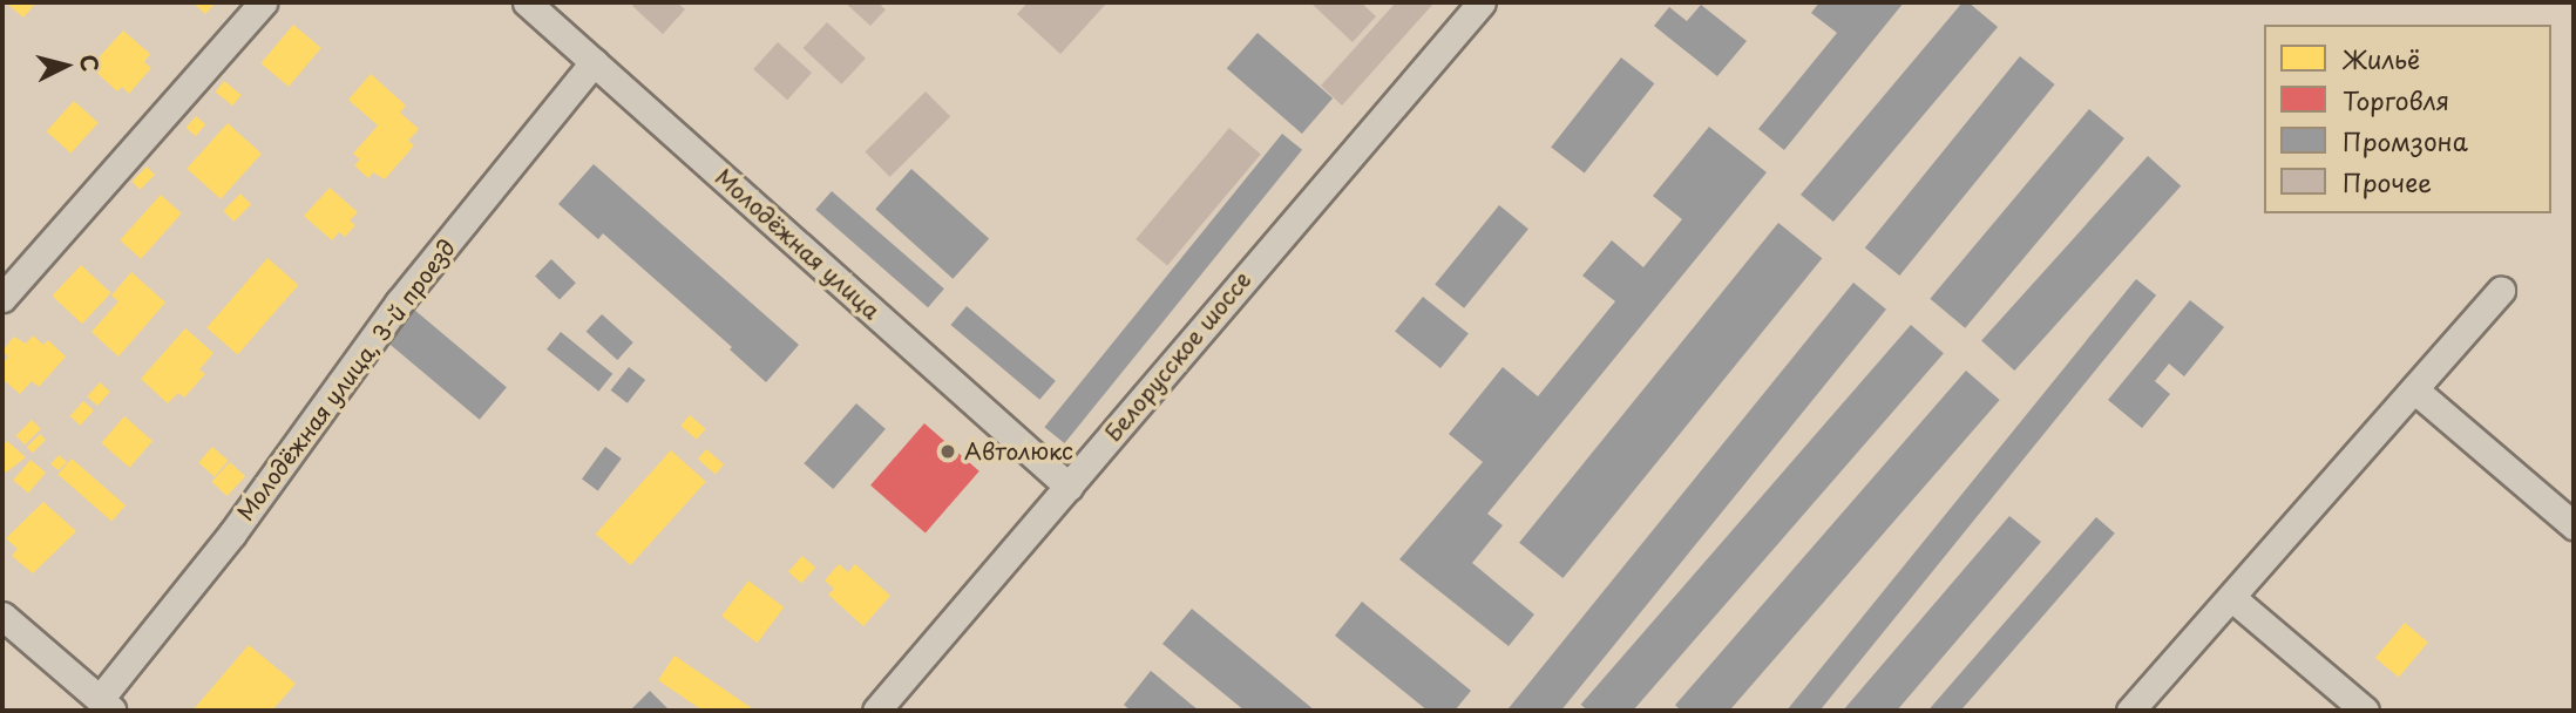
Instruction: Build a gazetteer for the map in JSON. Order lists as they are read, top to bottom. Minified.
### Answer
{"streets":{"street":["Молодёжная улица","Белорусское шоссе","Молодёжная улица, 3-й проезд"]},"crossings":[["Молодёжная улица","Белорусское шоссе"],["Молодёжная улица","Молодёжная улица, 3-й проезд"]],"places":["Автолюкс"],"legend":["Жильё","Торговля","Промзона","Прочее"],"north":"right"}
